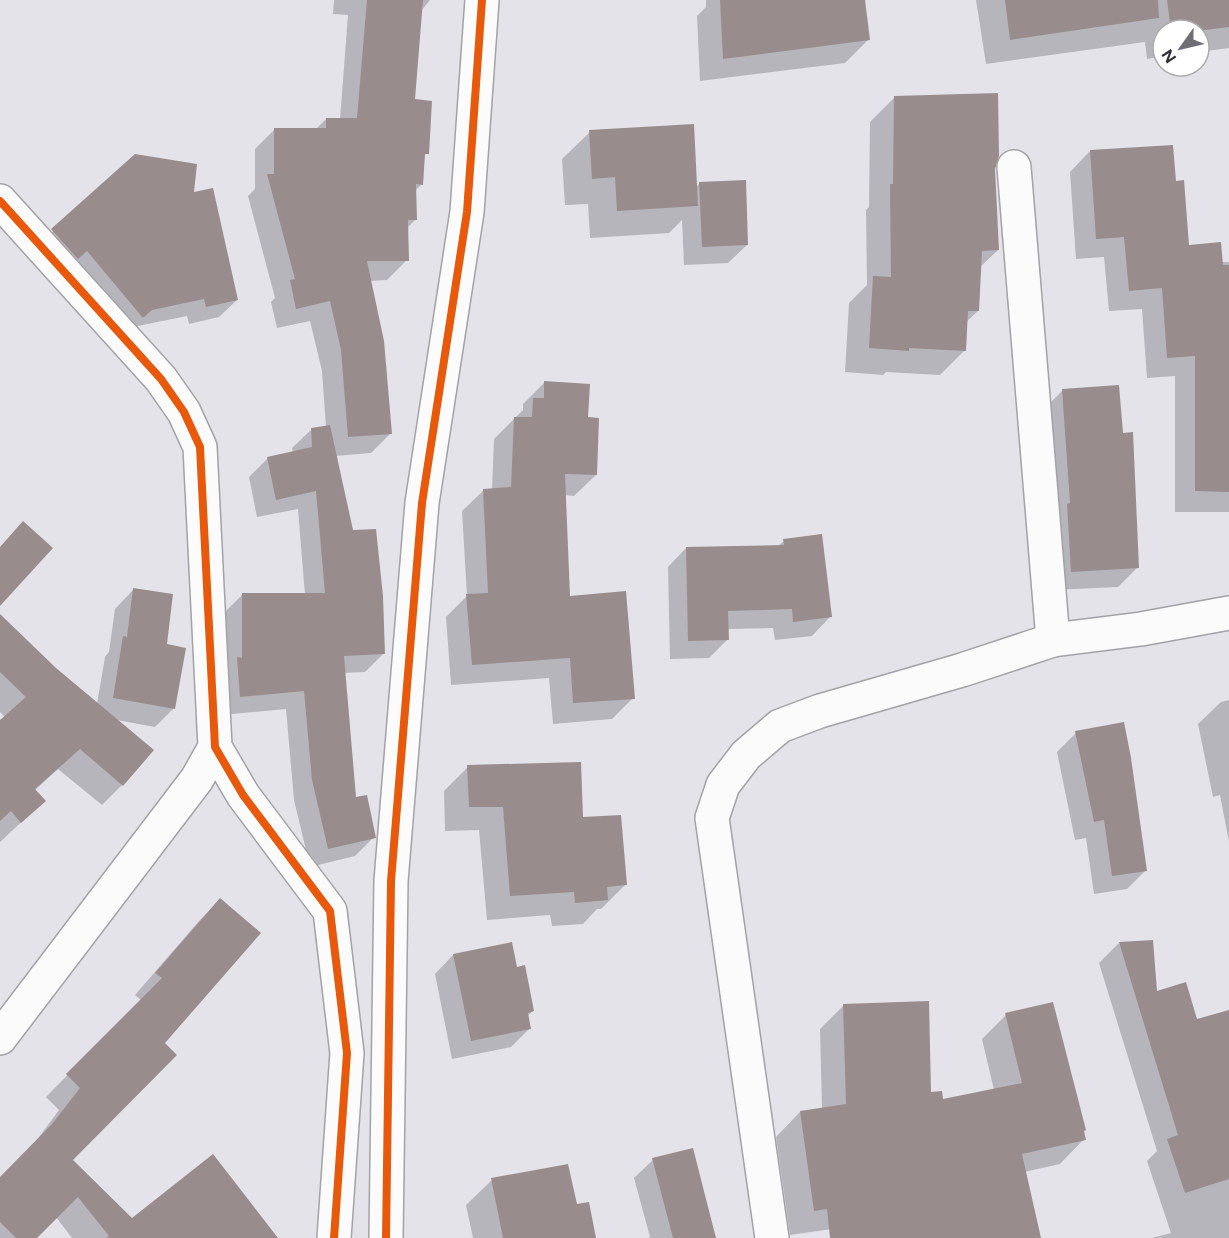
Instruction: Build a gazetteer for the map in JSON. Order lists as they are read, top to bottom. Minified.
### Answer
{"north":"bottom left"}
